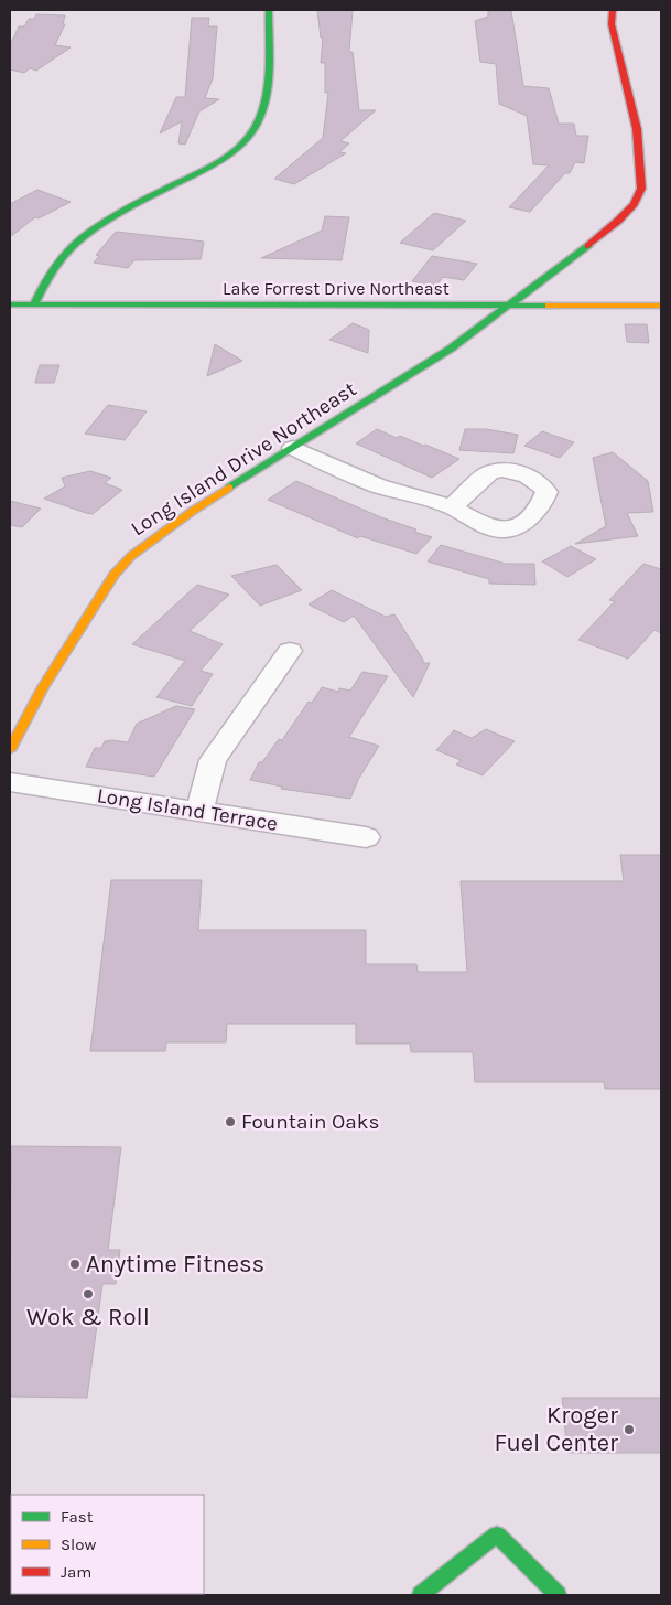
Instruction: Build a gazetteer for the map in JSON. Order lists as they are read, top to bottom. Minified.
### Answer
{"streets":{"street":["Lake Forrest Drive Northeast","Long Island Drive Northeast","Long Island Terrace"]},"crossings":[["Lake Forrest Drive Northeast","Long Island Drive Northeast"]],"places":["Fountain Oaks","Anytime Fitness","Wok & Roll","Kroger Fuel Center"],"legend":["Fast","Slow","Jam"]}
